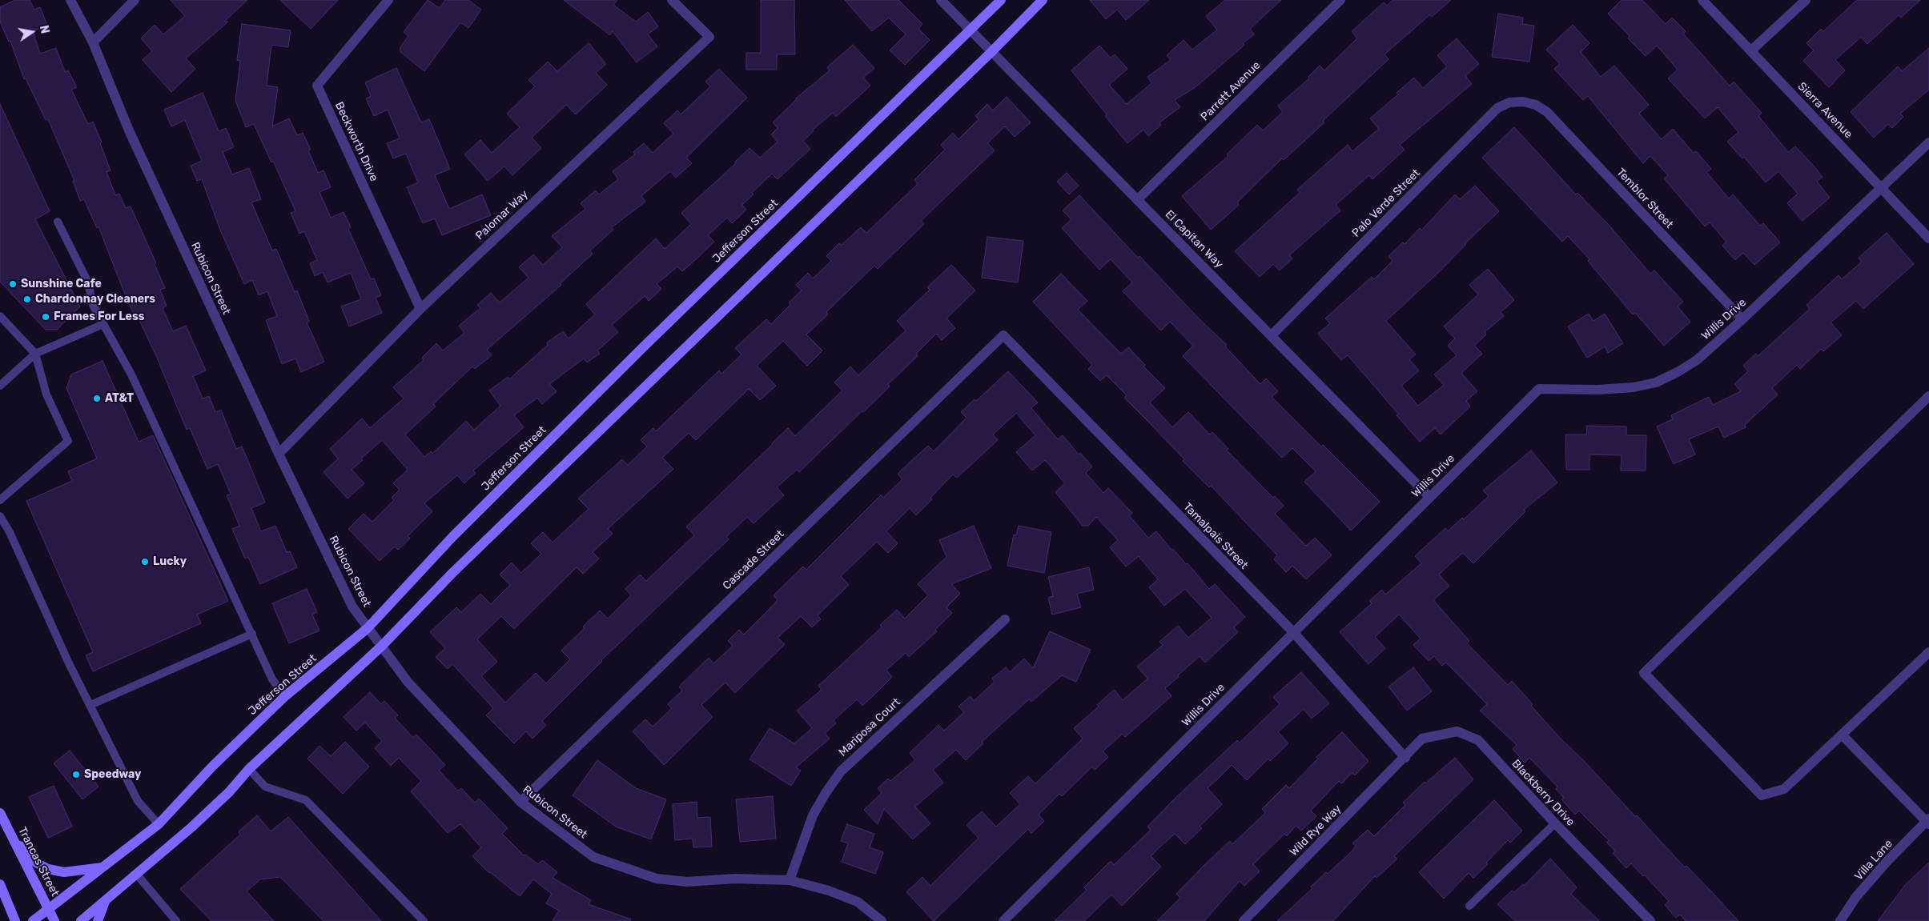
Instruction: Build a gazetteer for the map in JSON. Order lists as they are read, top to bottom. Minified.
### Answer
{"streets":{"main road":["Jefferson Street","Trancas Street"],"street":["Parrett Avenue","Sierra Avenue","Beckworth Drive","Temblor Street","Palo Verde Street","Palomar Way","El Capitan Way","Rubicon Street","Willis Drive","Tamalpais Street","Cascade Street","Mariposa Court","Blackberry Drive","Wild Rye Way","Villa Lane"]},"crossings":[["Parrett Avenue","El Capitan Way"],["Sierra Avenue","Willis Drive"],["Beckworth Drive","Palomar Way"],["Temblor Street","Palo Verde Street"],["Temblor Street","Willis Drive"],["Palo Verde Street","El Capitan Way"],["Palomar Way","Rubicon Street"],["Jefferson Street","El Capitan Way"],["Jefferson Street","Rubicon Street"],["Jefferson Street","Trancas Street"],["El Capitan Way","Willis Drive"],["Rubicon Street","Cascade Street"],["Rubicon Street","Mariposa Court"],["Willis Drive","Tamalpais Street"],["Tamalpais Street","Cascade Street"],["Tamalpais Street","Blackberry Drive"],["Tamalpais Street","Wild Rye Way"],["Blackberry Drive","Wild Rye Way"]],"places":["Sunshine Cafe","Chardonnay Cleaners","Frames For Less","AT&T","Lucky","Speedway"],"north":"right"}
